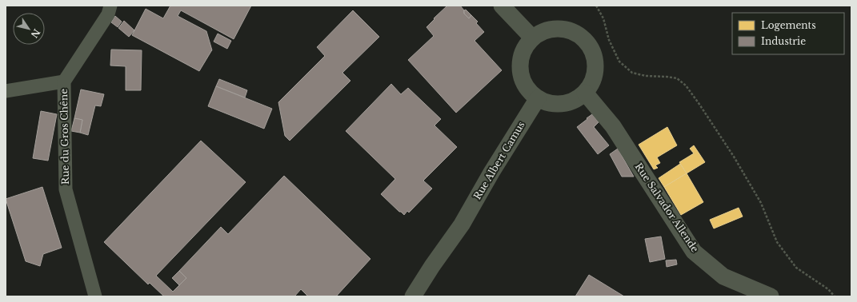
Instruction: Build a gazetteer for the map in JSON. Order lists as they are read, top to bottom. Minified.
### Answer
{"streets":{"street":["Rue du Gros Chêne","Rue Albert Camus","Rue Salvador Allende"]},"crossings":[["Rue Albert Camus","Rue Salvador Allende"]],"legend":["Logements","Industrie"],"north":"bottom right"}
